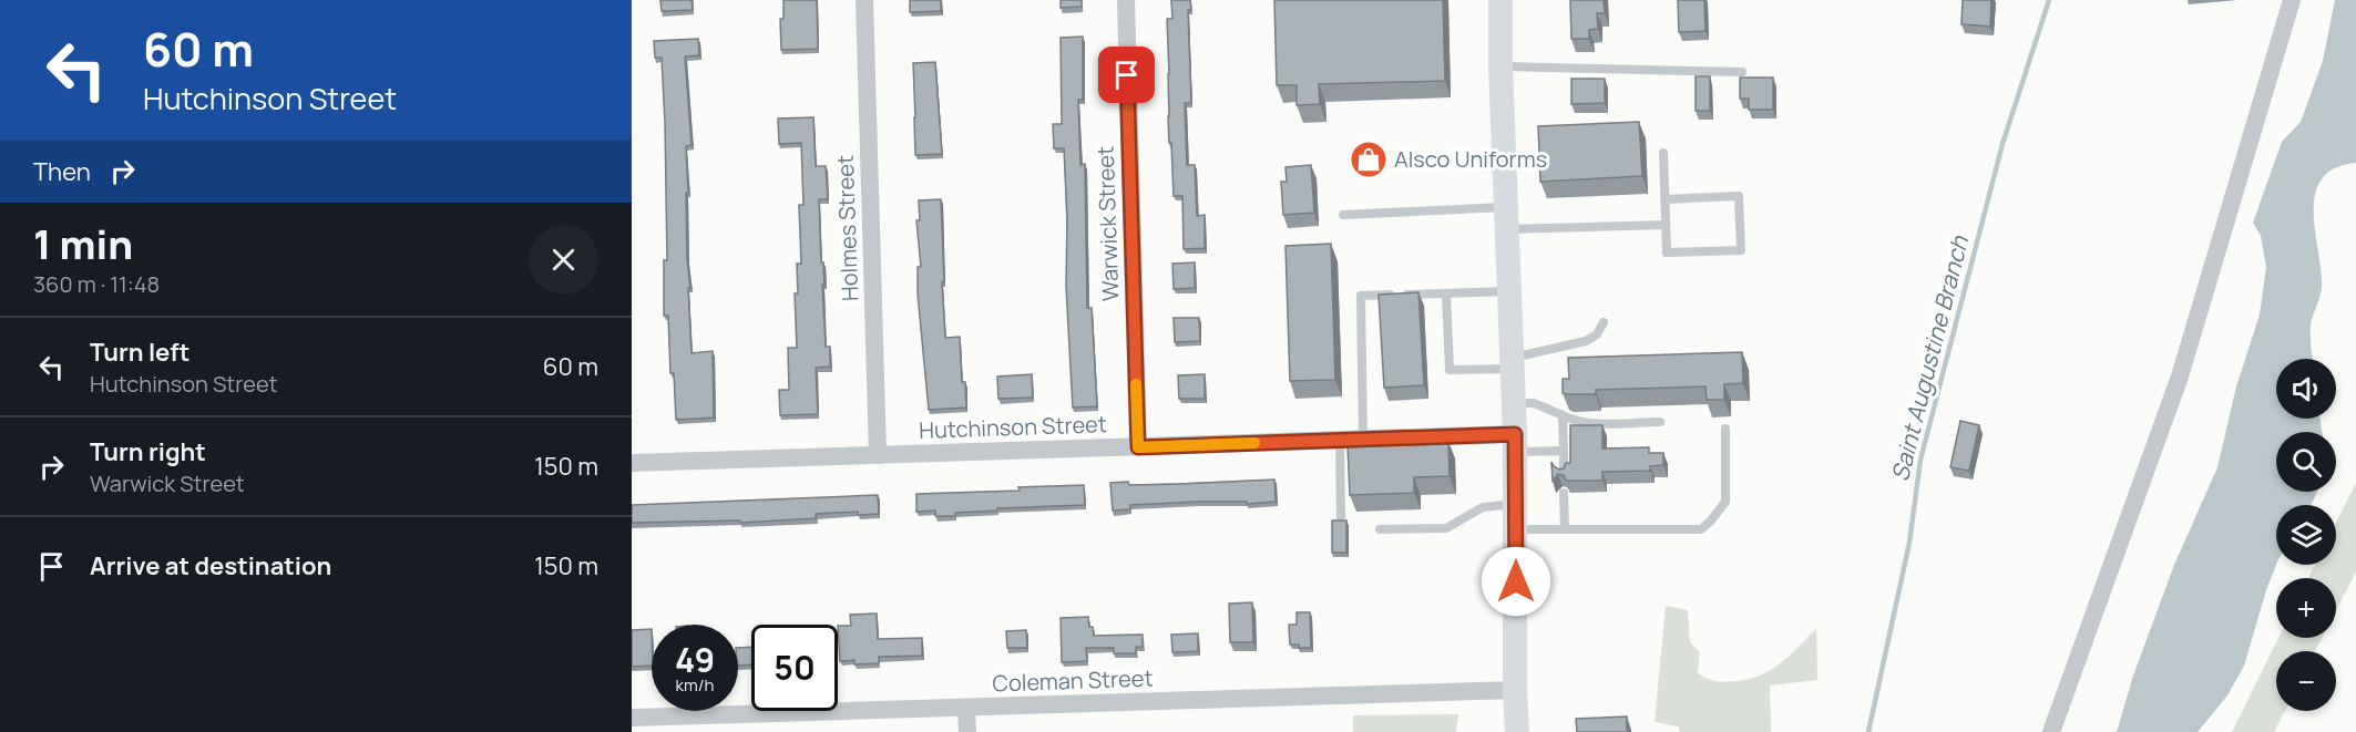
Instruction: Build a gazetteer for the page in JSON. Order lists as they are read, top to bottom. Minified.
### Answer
{"streets":{"street":["Warwick Street","Holmes Street","Hutchinson Street","Coleman Street"]},"crossings":[["Warwick Street","Hutchinson Street"],["Holmes Street","Hutchinson Street"]],"water":["Saint Augustine Branch"],"places":{"shop":["Alsco Uniforms"]},"page":{"turn":["60 m","Hutchinson Street"],"then":"Then","heading":["1 min","360 m · 11:48"],"list":[{"name":"Turn left","note":"Hutchinson Street","value":"60 m"},{"name":"Turn right","note":"Warwick Street","value":"150 m"},{"name":"Arrive at destination","value":"150 m"}],"map_buttons":["+","−"],"speed":"49 km/h","limit":"50"}}
